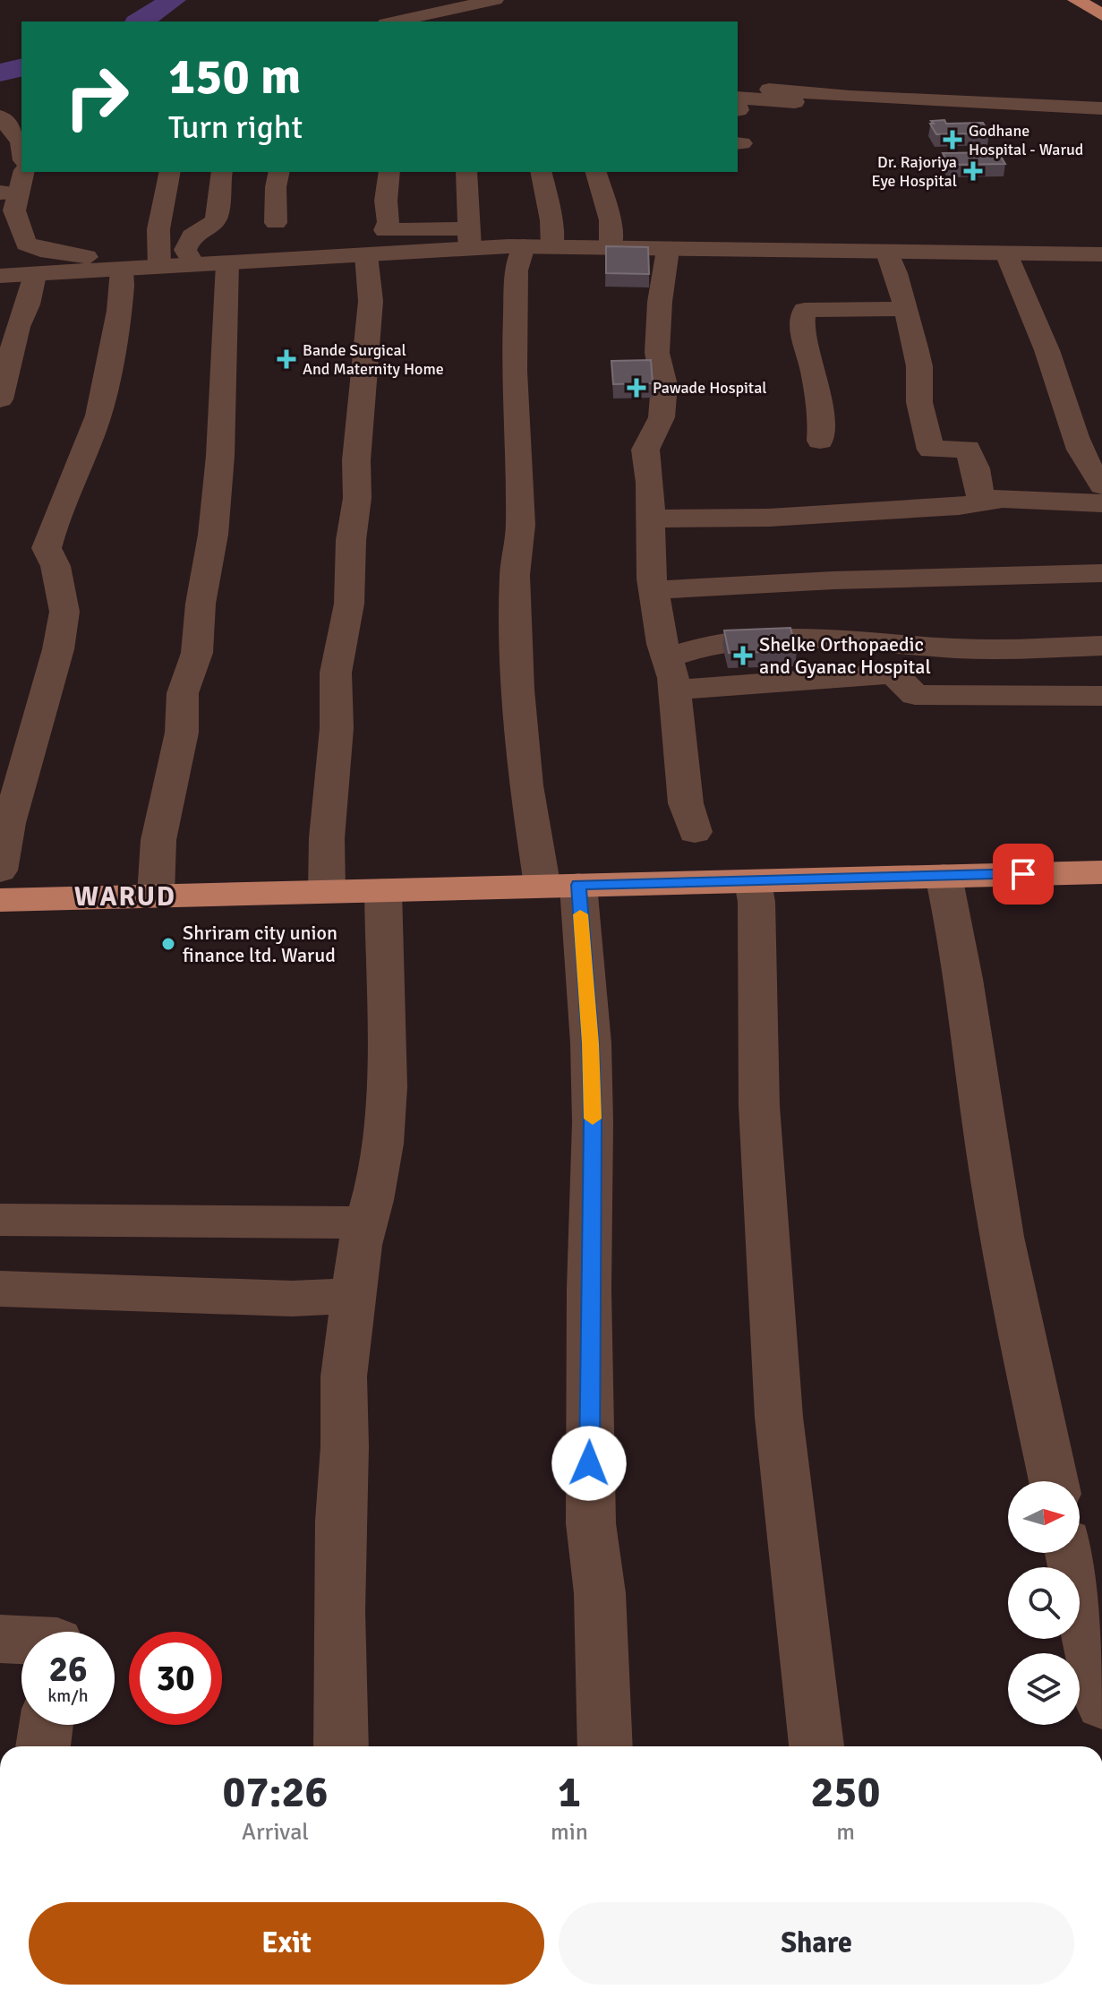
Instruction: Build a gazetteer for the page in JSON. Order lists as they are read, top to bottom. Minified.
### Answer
{"districts":["WARUD"],"places":{"health":["Godhane Hospital - Warud","Dr. Rajoriya Eye Hospital","Bande Surgical And Maternity Home","Pawade Hospital","Shelke Orthopaedic and Gyanac Hospital"],"other":["Shriram city union finance ltd. Warud"]},"north":"right","page":{"turn":["150 m","Turn right"],"speed":"26 km/h","limit":"30","eta":["07:26","Arrival","1","min","250","m"],"buttons":["Exit","Share"]}}
